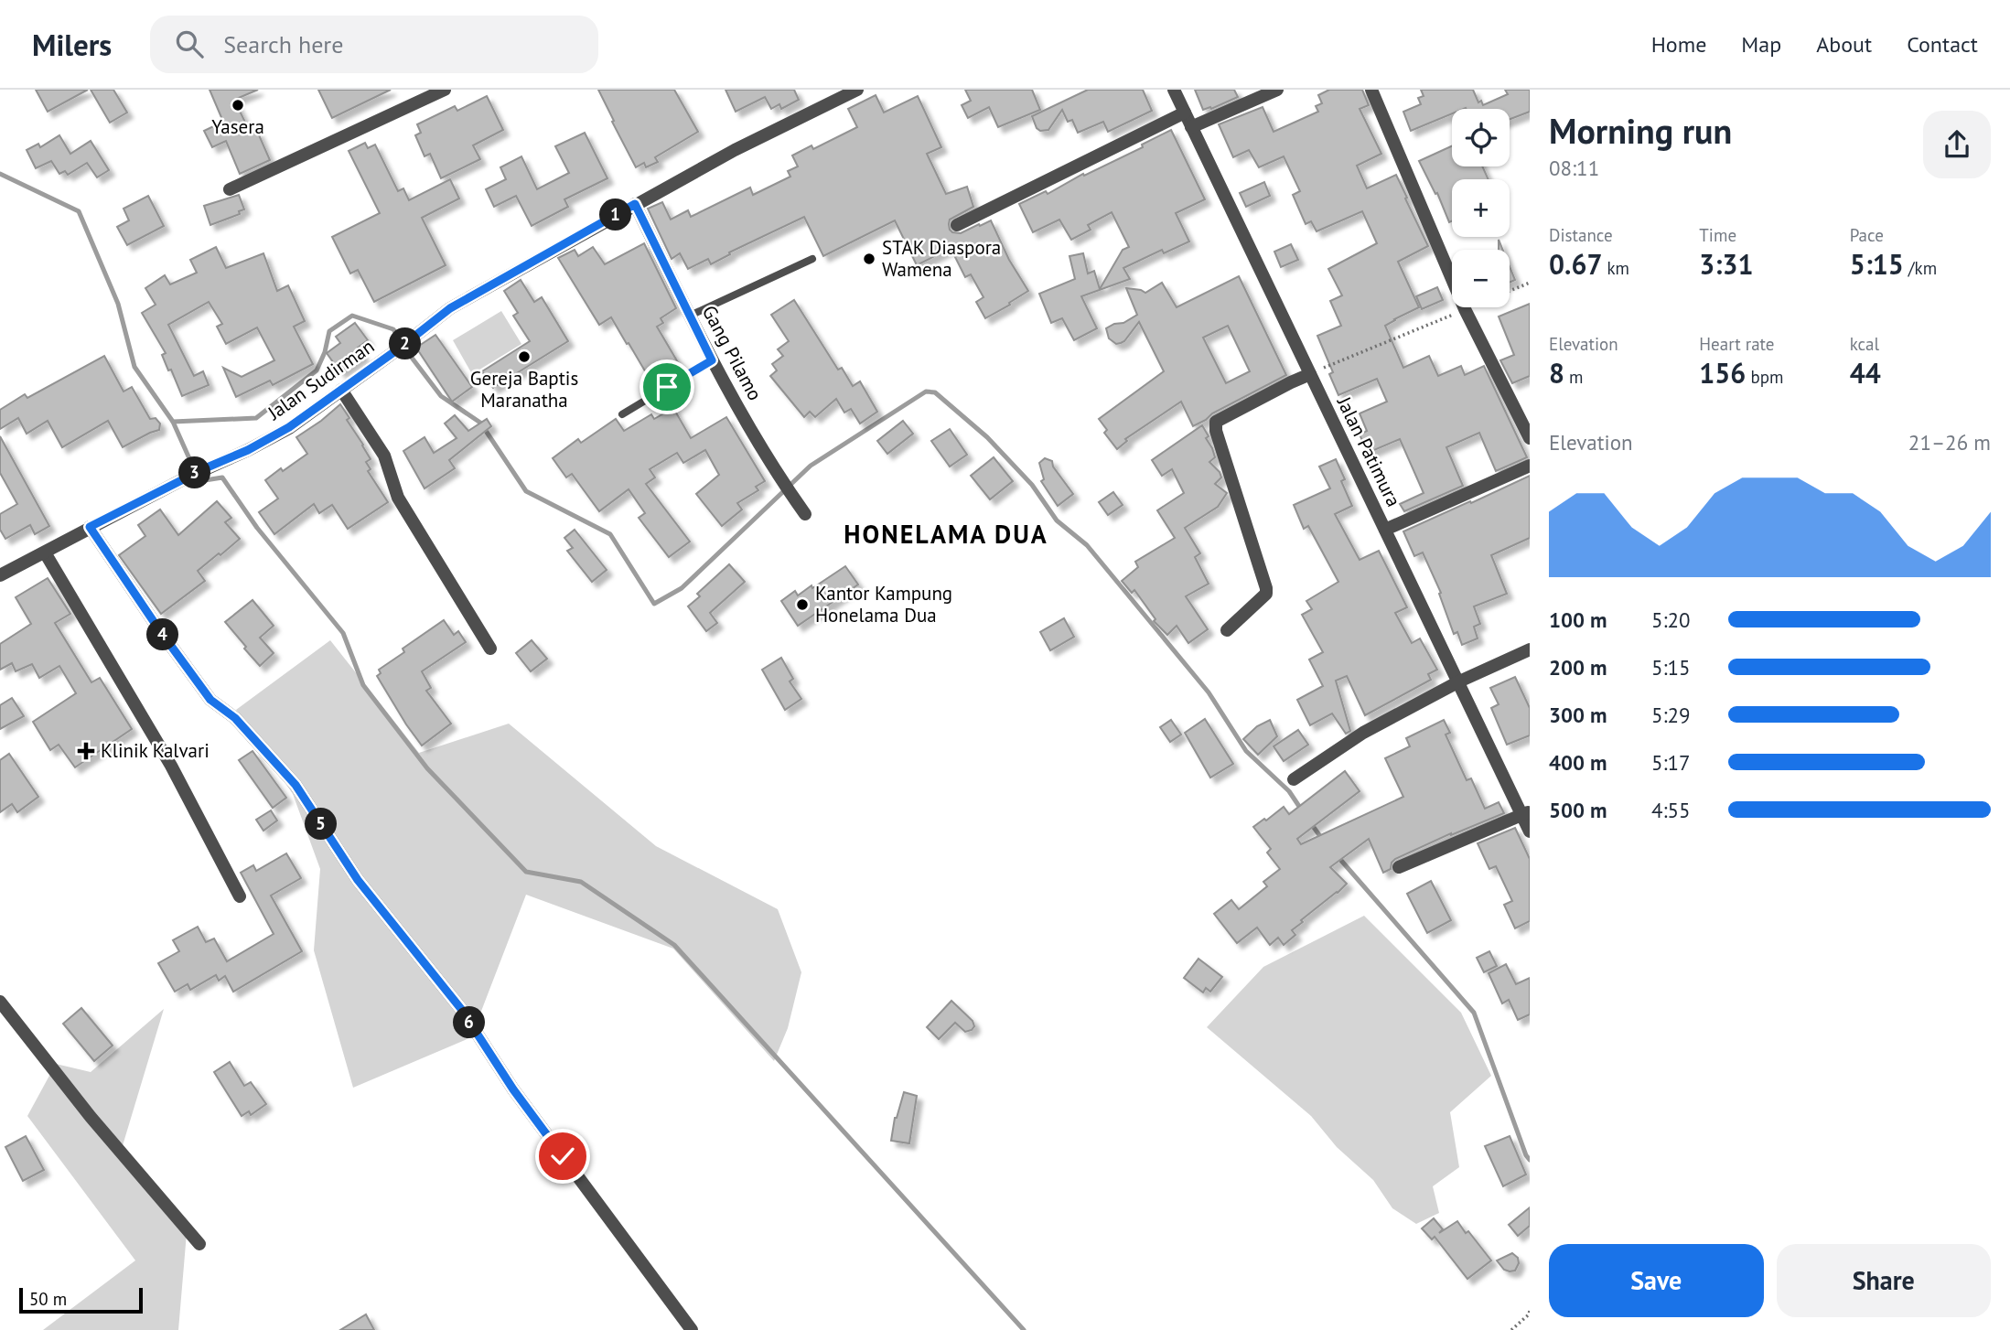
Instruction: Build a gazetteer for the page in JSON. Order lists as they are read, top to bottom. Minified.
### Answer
{"streets":{"street":["Gang Pilamo","Jalan Sudirman","Jalan Patimura"]},"crossings":[["Gang Pilamo","Jalan Sudirman"]],"districts":["HONELAMA DUA"],"places":{"other":["Yasera","STAK Diaspora Wamena","Gereja Baptis Maranatha","Kantor Kampung Honelama Dua"],"health":["Klinik Kalvari"]},"scale_bar":"50 m","page":{"header":"Milers","search":"Search here","nav":["Home","Map","About","Contact"],"heading":["Morning run","08:11"],"map_buttons":["+","−"],"pins":["1","2","3","4","5","6"],"stats":[["Distance","0.67 km"],["Time","3:31"],["Pace","5:15 /km"],["Elevation","8 m"],["Heart rate","156 bpm"],["kcal","44"]],"chart":["Elevation","21–26 m"],"list":[{"name":"100 m","note":"5:20"},{"name":"200 m","note":"5:15"},{"name":"300 m","note":"5:29"},{"name":"400 m","note":"5:17"},{"name":"500 m","note":"4:55"}],"buttons":["Save","Share"],"scale":"50 m"}}
